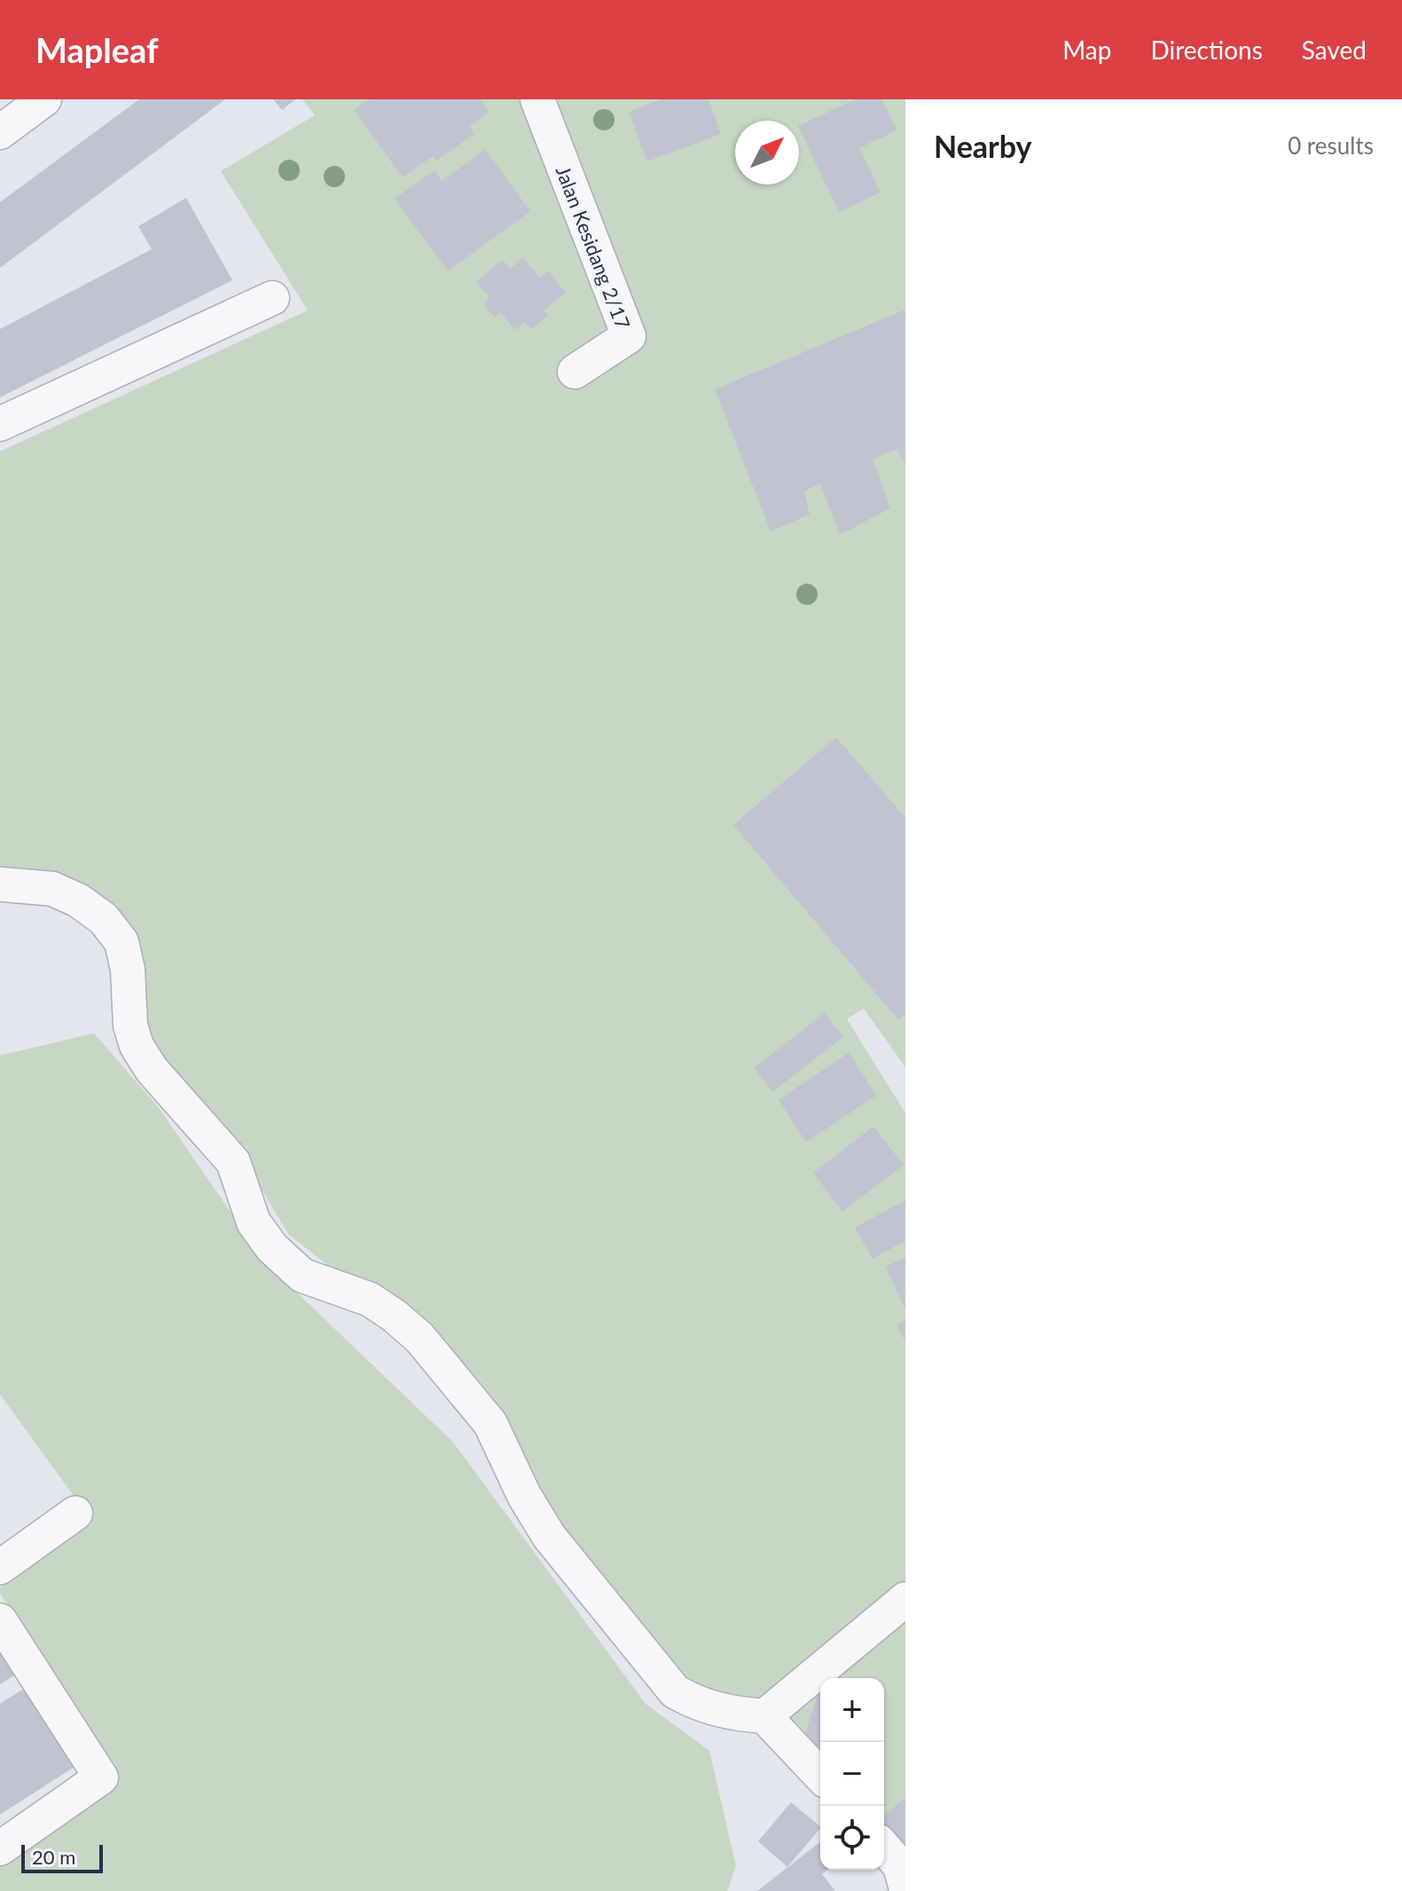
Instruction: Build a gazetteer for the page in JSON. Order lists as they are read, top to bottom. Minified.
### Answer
{"streets":{"street":["Jalan Kesidang 2/17"]},"scale_bar":"20 m","north":"top right","page":{"header":"Mapleaf","nav":["Map","Directions","Saved"],"heading":["Nearby","0 results"],"map_buttons":["+","−"],"scale":"20 m"}}
